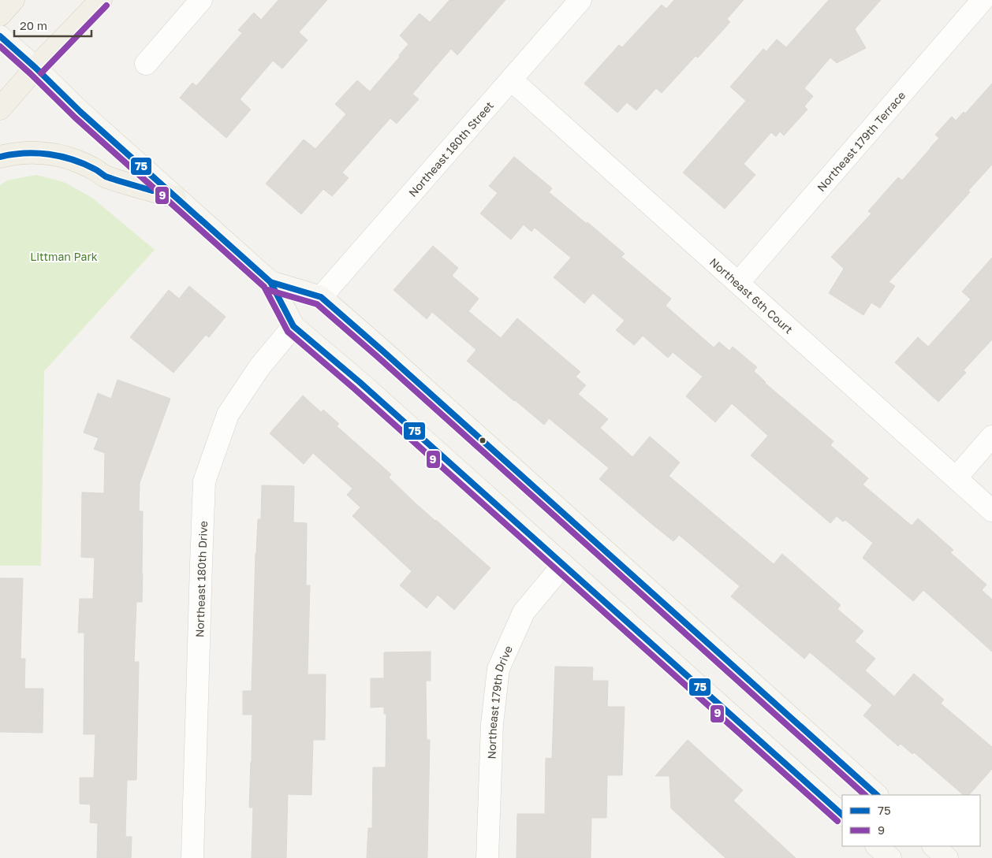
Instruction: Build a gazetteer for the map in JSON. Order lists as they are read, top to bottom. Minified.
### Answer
{"streets":{"street":["Northeast 179th Terrace","Northeast 180th Street","Northeast 6th Court","Northeast 180th Drive","Northeast 179th Drive"]},"crossings":[["Northeast 179th Terrace","Northeast 6th Court"],["Northeast 180th Street","Northeast 6th Court"]],"parks":["Littman Park"],"lines":["transit line 9","transit line 75"],"legend":["75","9"],"scale_bar":"20 m"}
